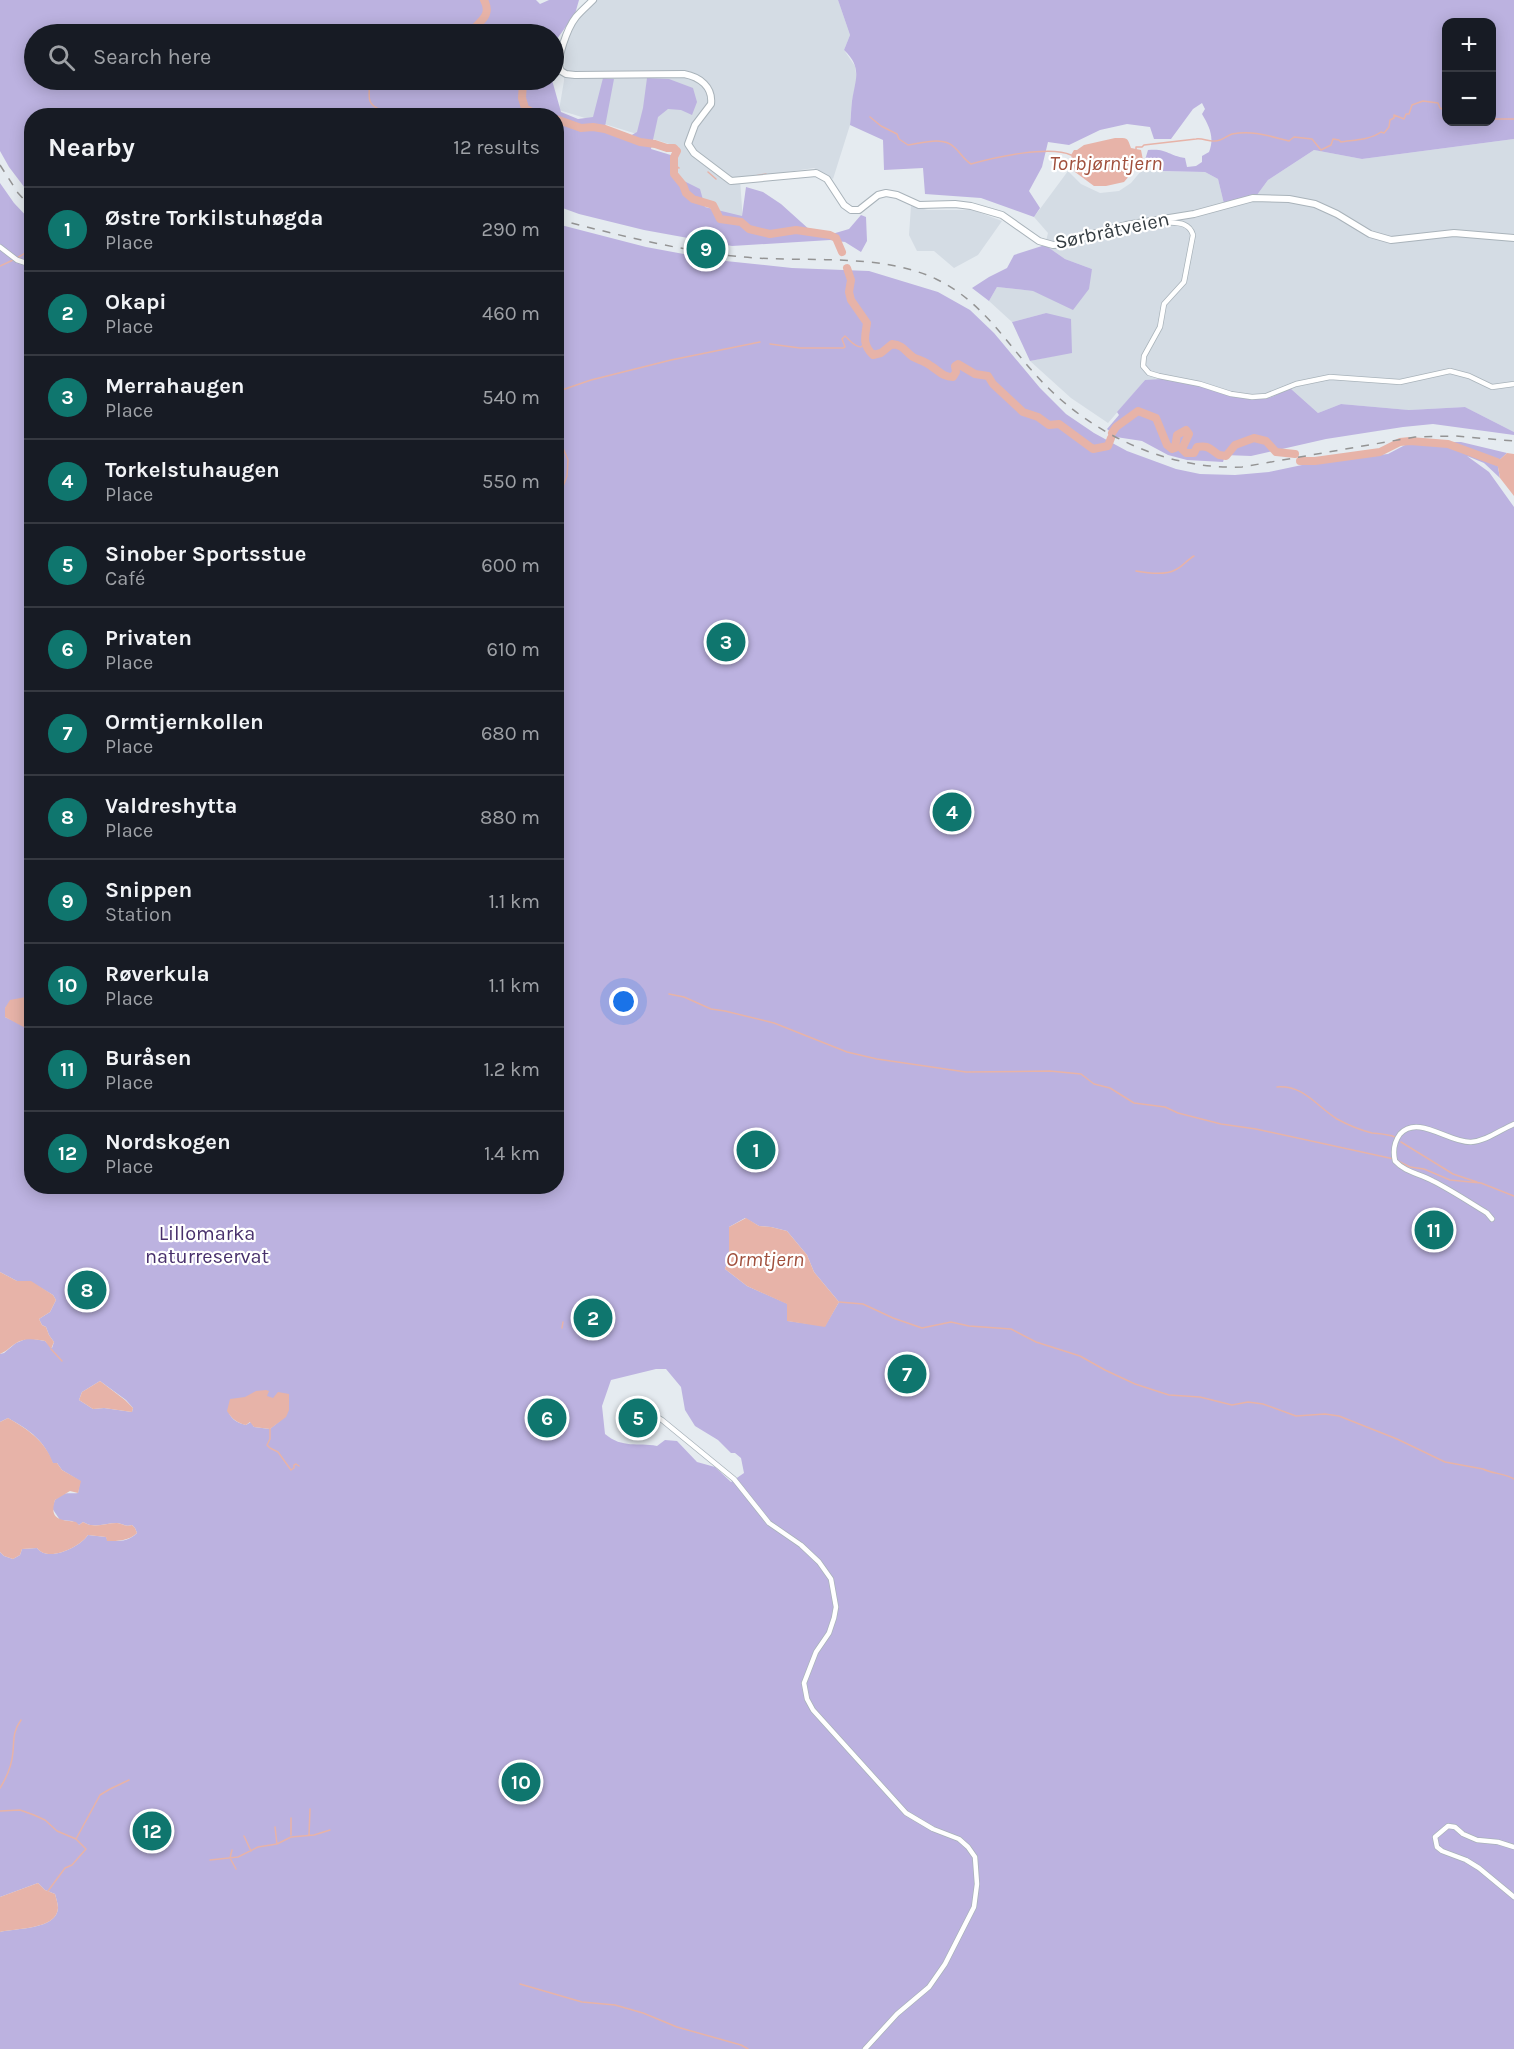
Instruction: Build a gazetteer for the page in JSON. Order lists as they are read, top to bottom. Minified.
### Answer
{"streets":{"street":["Sørbråtveien"]},"water":["Torbjørntjern","Ormtjern"],"parks":["Lillomarka naturreservat"],"page":{"map_buttons":["+","−"],"search":"Search here","heading":["Nearby","12 results"],"list":[{"mark":"1","name":"Østre Torkilstuhøgda","note":"Place","value":"290 m"},{"mark":"2","name":"Okapi","note":"Place","value":"460 m"},{"mark":"3","name":"Merrahaugen","note":"Place","value":"540 m"},{"mark":"4","name":"Torkelstuhaugen","note":"Place","value":"550 m"},{"mark":"5","name":"Sinober Sportsstue","note":"Café","value":"600 m"},{"mark":"6","name":"Privaten","note":"Place","value":"610 m"},{"mark":"7","name":"Ormtjernkollen","note":"Place","value":"680 m"},{"mark":"8","name":"Valdreshytta","note":"Place","value":"880 m"},{"mark":"9","name":"Snippen","note":"Station","value":"1.1 km"},{"mark":"10","name":"Røverkula","note":"Place","value":"1.1 km"},{"mark":"11","name":"Buråsen","note":"Place","value":"1.2 km"},{"mark":"12","name":"Nordskogen","note":"Place","value":"1.4 km"}],"pins":["9","3","4","1","11","8","2","7","5","6","10","12"]}}
